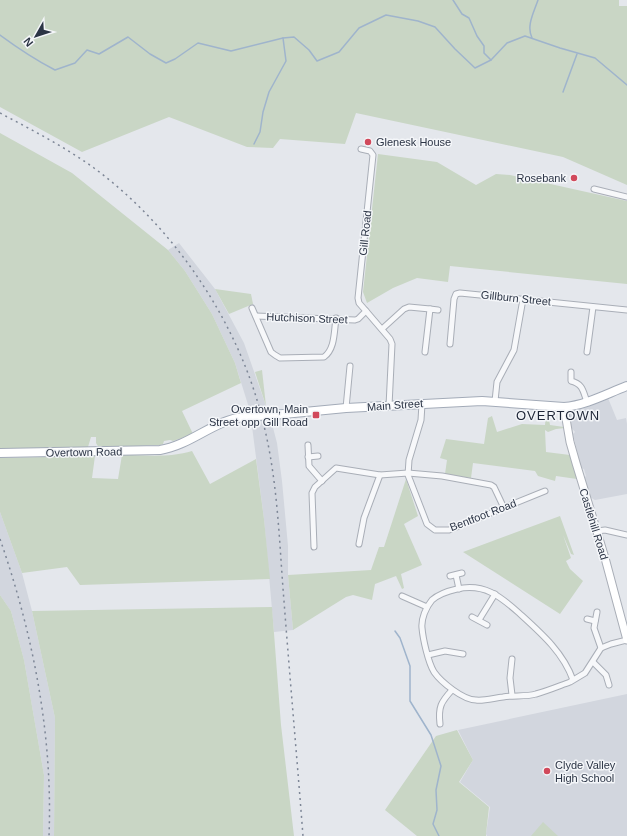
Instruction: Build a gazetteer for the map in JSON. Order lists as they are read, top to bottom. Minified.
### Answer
{"streets":{"main road":["Main Street","Overtown Road","Castlehill Road"],"street":["Gill Road","Gillburn Street","Hutchison Street","Bentfoot Road"]},"crossings":[["Gill Road","Hutchison Street"],["Main Street","Overtown Road"],["Main Street","Bentfoot Road"],["Main Street","Castlehill Road"]],"districts":["OVERTOWN"],"places":{"other":["Glenesk House","Rosebank","Clyde Valley High School"],"transit":["Overtown, Main Street opp Gill Road"]},"north":"bottom left"}
